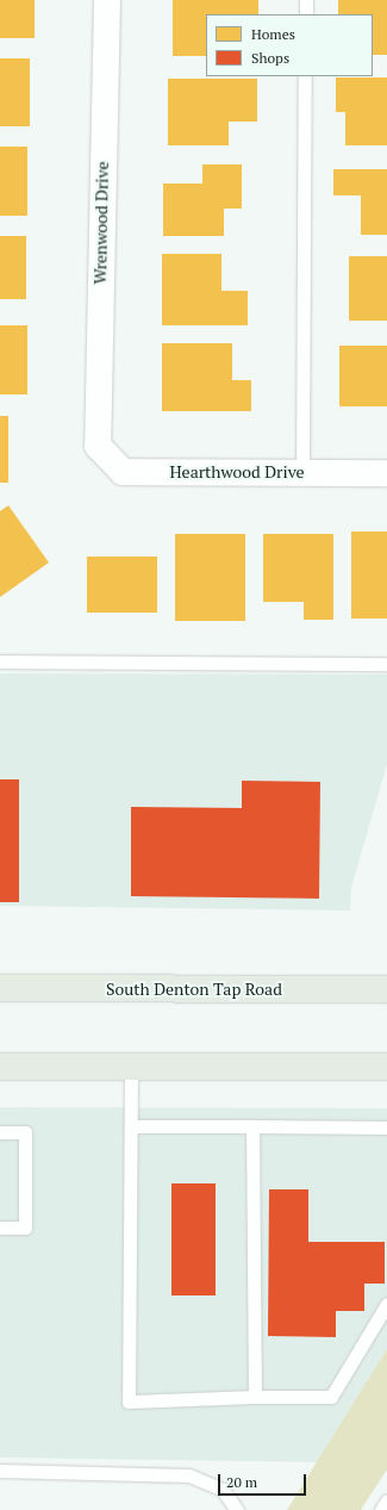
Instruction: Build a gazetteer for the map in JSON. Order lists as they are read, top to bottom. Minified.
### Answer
{"streets":{"main road":["South Denton Tap Road"],"street":["Wrenwood Drive","Hearthwood Drive"]},"crossings":[["Wrenwood Drive","Hearthwood Drive"]],"legend":["Homes","Shops"],"scale_bar":"20 m"}
